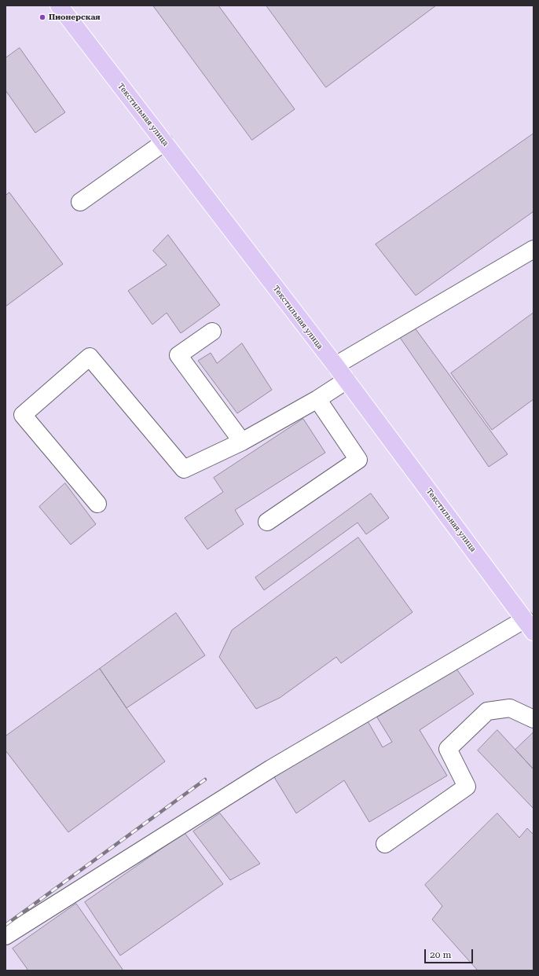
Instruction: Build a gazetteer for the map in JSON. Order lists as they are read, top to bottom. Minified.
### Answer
{"streets":{"main road":["Текстильная улица"]},"places":["Пионерская"],"scale_bar":"20 m"}
